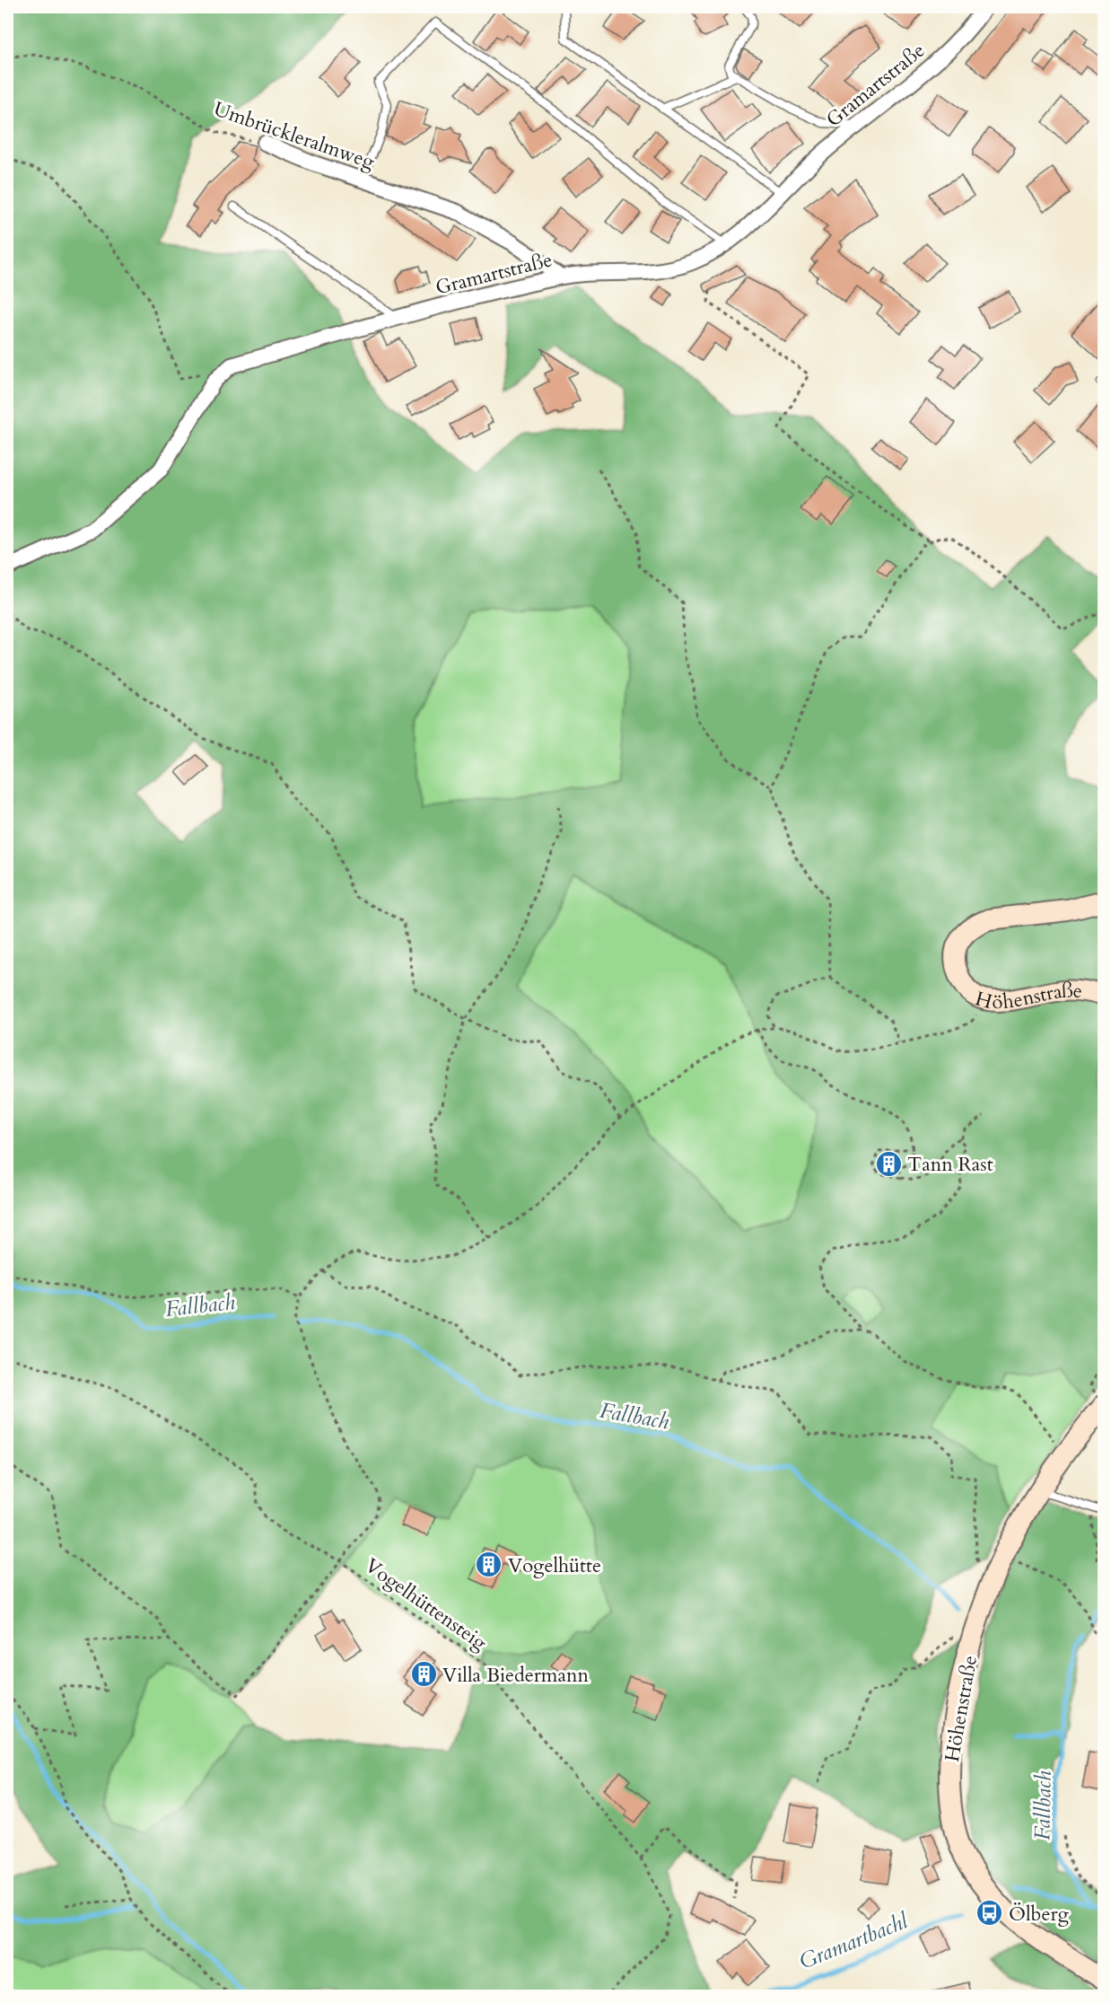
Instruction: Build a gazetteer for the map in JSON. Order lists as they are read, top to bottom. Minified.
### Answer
{"streets":{"street":["Gramartstraße","Umbrückleralmweg","Höhenstraße"],"path":["Vogelhüttensteig"]},"crossings":[["Gramartstraße","Umbrückleralmweg"]],"water":["Fallbach","Gramartbachl"],"places":{"building":["Tann Rast","Vogelhütte","Villa Biedermann"],"bus stop":["Ölberg"]}}
